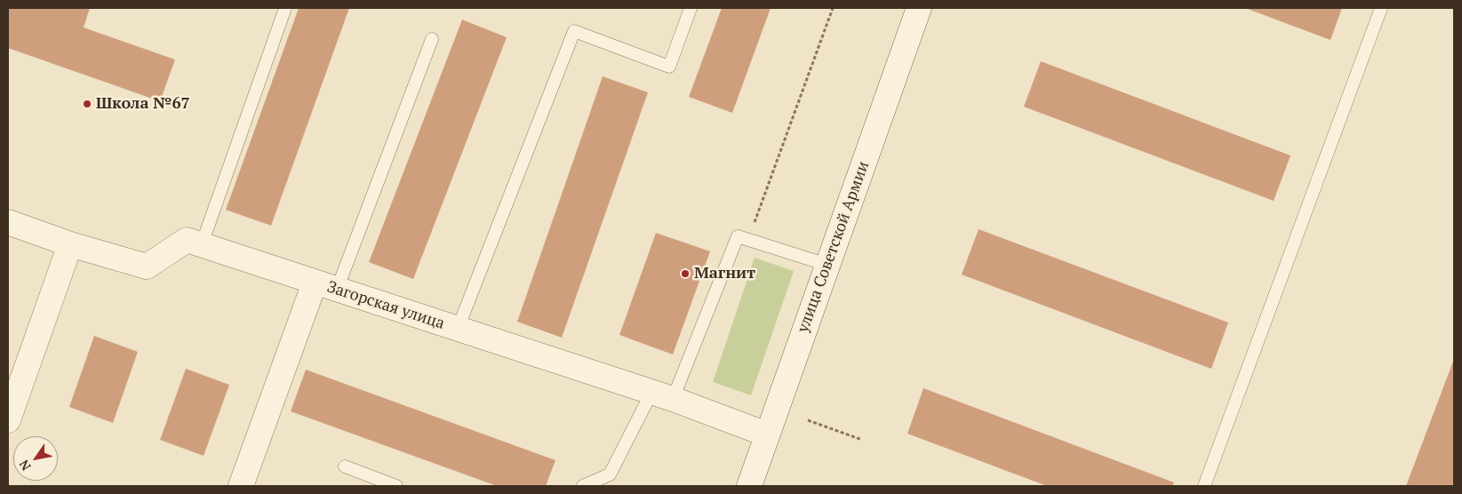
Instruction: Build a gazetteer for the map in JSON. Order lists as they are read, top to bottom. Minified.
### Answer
{"streets":{"street":["улица Советской Армии","Загорская улица"]},"crossings":[["улица Советской Армии","Загорская улица"]],"places":["Школа №67","Магнит"],"north":"bottom left"}
